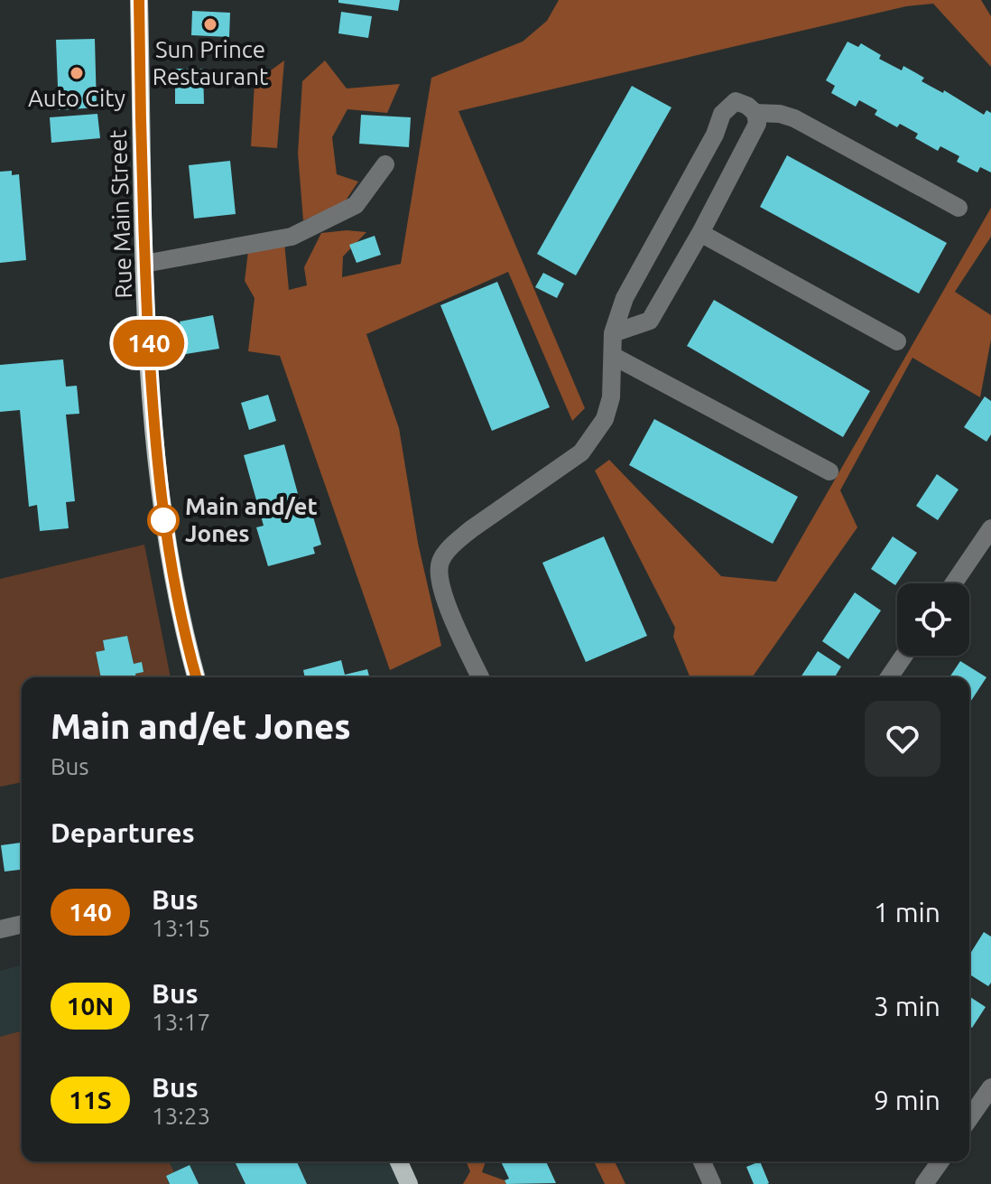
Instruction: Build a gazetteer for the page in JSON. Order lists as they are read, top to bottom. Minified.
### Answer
{"streets":{"main road":["Rue Main Street"]},"places":["Sun Prince Restaurant","Auto City","Main and/et Jones"],"lines":["bus line 140"],"page":{"on_map":"140","heading":[["Main and/et Jones","Bus"],"Departures"],"list":[{"mark":"140","name":"Bus","note":"13:15","value":"1 min"},{"mark":"10N","name":"Bus","note":"13:17","value":"3 min"},{"mark":"11S","name":"Bus","note":"13:23","value":"9 min"}]}}
